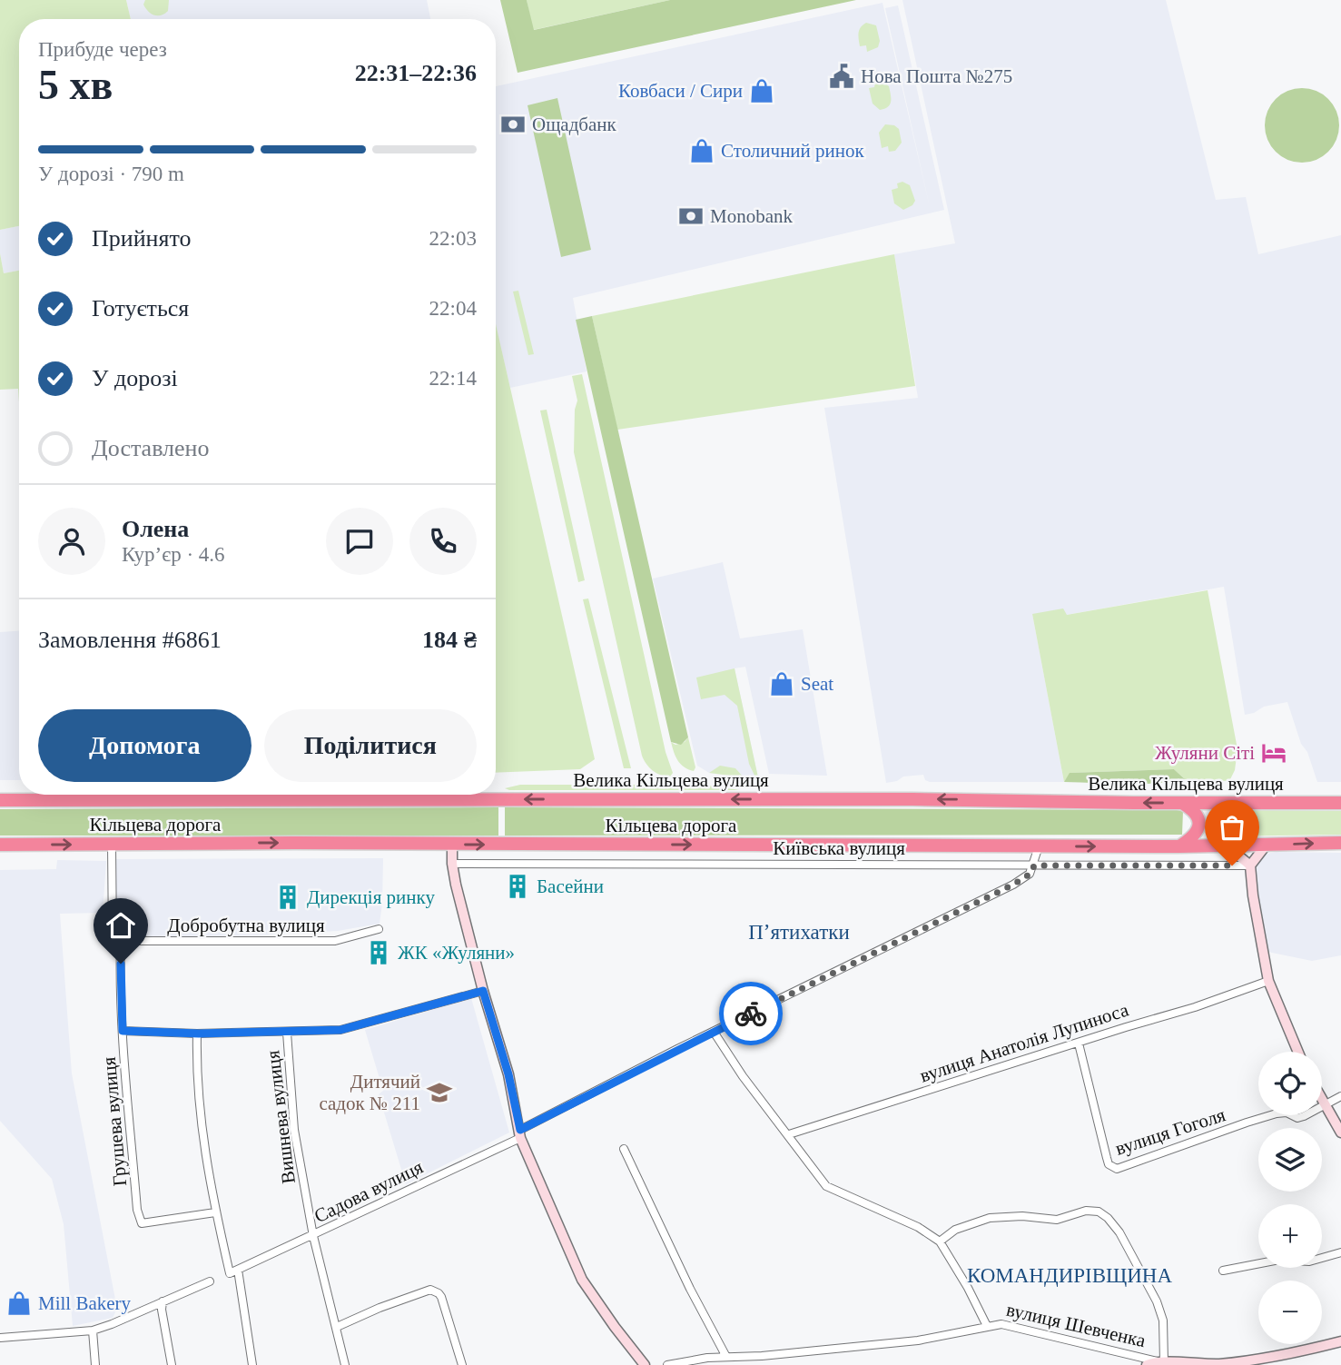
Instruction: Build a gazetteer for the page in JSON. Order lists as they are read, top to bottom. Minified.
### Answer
{"streets":{"highway":["Велика Кільцева вулиця","Кільцева дорога"],"street":["Київська вулиця","Добробутна вулиця","вулиця Анатолія Лупиноса","Вишнева вулиця","Грушева вулиця","вулиця Гоголя","Садова вулиця","вулиця Шевченка"]},"crossings":[["Кільцева дорога","Грушева вулиця"],["Київська вулиця","Садова вулиця"],["Добробутна вулиця","Грушева вулиця"],["вулиця Анатолія Лупиноса","вулиця Гоголя"],["Вишнева вулиця","Садова вулиця"],["Грушева вулиця","Садова вулиця"]],"one_way":["Велика Кільцева вулиця","Кільцева дорога"],"districts":["Пʼятихатки","КОМАНДИРІВЩИНА"],"places":{"public building":["Нова Пошта №275"],"shop":["Ковбаси / Сири","Столичний ринок","Seat","Mill Bakery"],"bank":["Ощадбанк","Monobank"],"hotel":["Жуляни Сіті"],"building":["Басейни","Дирекція ринку","ЖК «Жуляни»"],"school or university":["Дитячий садок № 211"]},"page":{"heading":["5 хв","Прибуде через","22:31–22:36"],"panel":["Олена","Кур’єр · 4.6","Замовлення #6861","184 ₴"],"bar":"У дорозі · 790 m","list":[["Прийнято","22:03"],["Готується","22:04"],["У дорозі","22:14"],"Доставлено"],"buttons":["Допомога","Поділитися"],"map_buttons":["+","−"]}}
